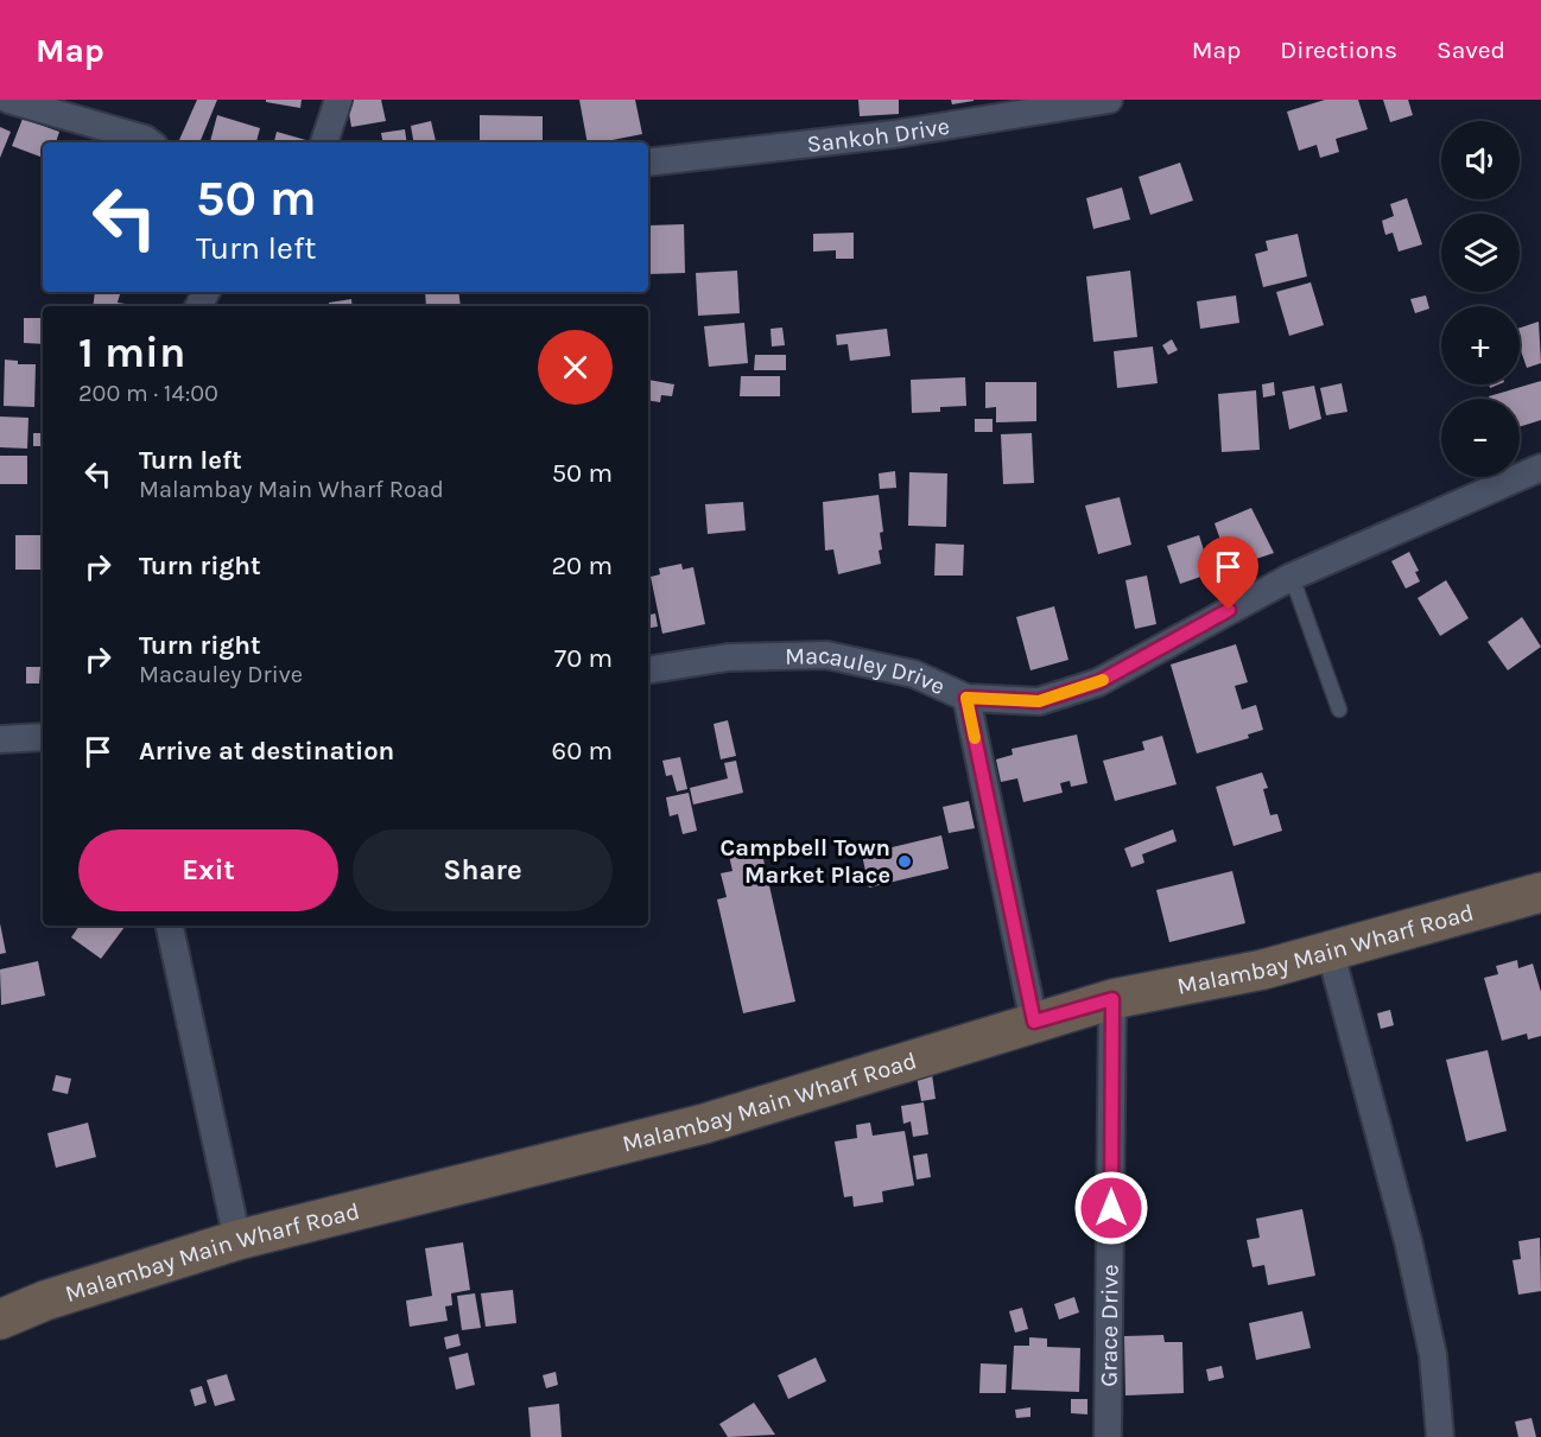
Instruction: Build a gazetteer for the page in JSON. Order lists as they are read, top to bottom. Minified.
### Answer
{"streets":{"street":["Sankoh Drive","Macauley Drive","Malambay Main Wharf Road","Grace Drive"]},"crossings":[["Malambay Main Wharf Road","Grace Drive"]],"places":["Campbell Town Market Place"],"page":{"header":"Map","nav":["Map","Directions","Saved"],"map_buttons":["+","−"],"turn":["50 m","Turn left"],"heading":["1 min","200 m · 14:00"],"list":[{"name":"Turn left","note":"Malambay Main Wharf Road","value":"50 m"},{"name":"Turn right","value":"20 m"},{"name":"Turn right","note":"Macauley Drive","value":"70 m"},{"name":"Arrive at destination","value":"60 m"}],"buttons":["Exit","Share"]}}
